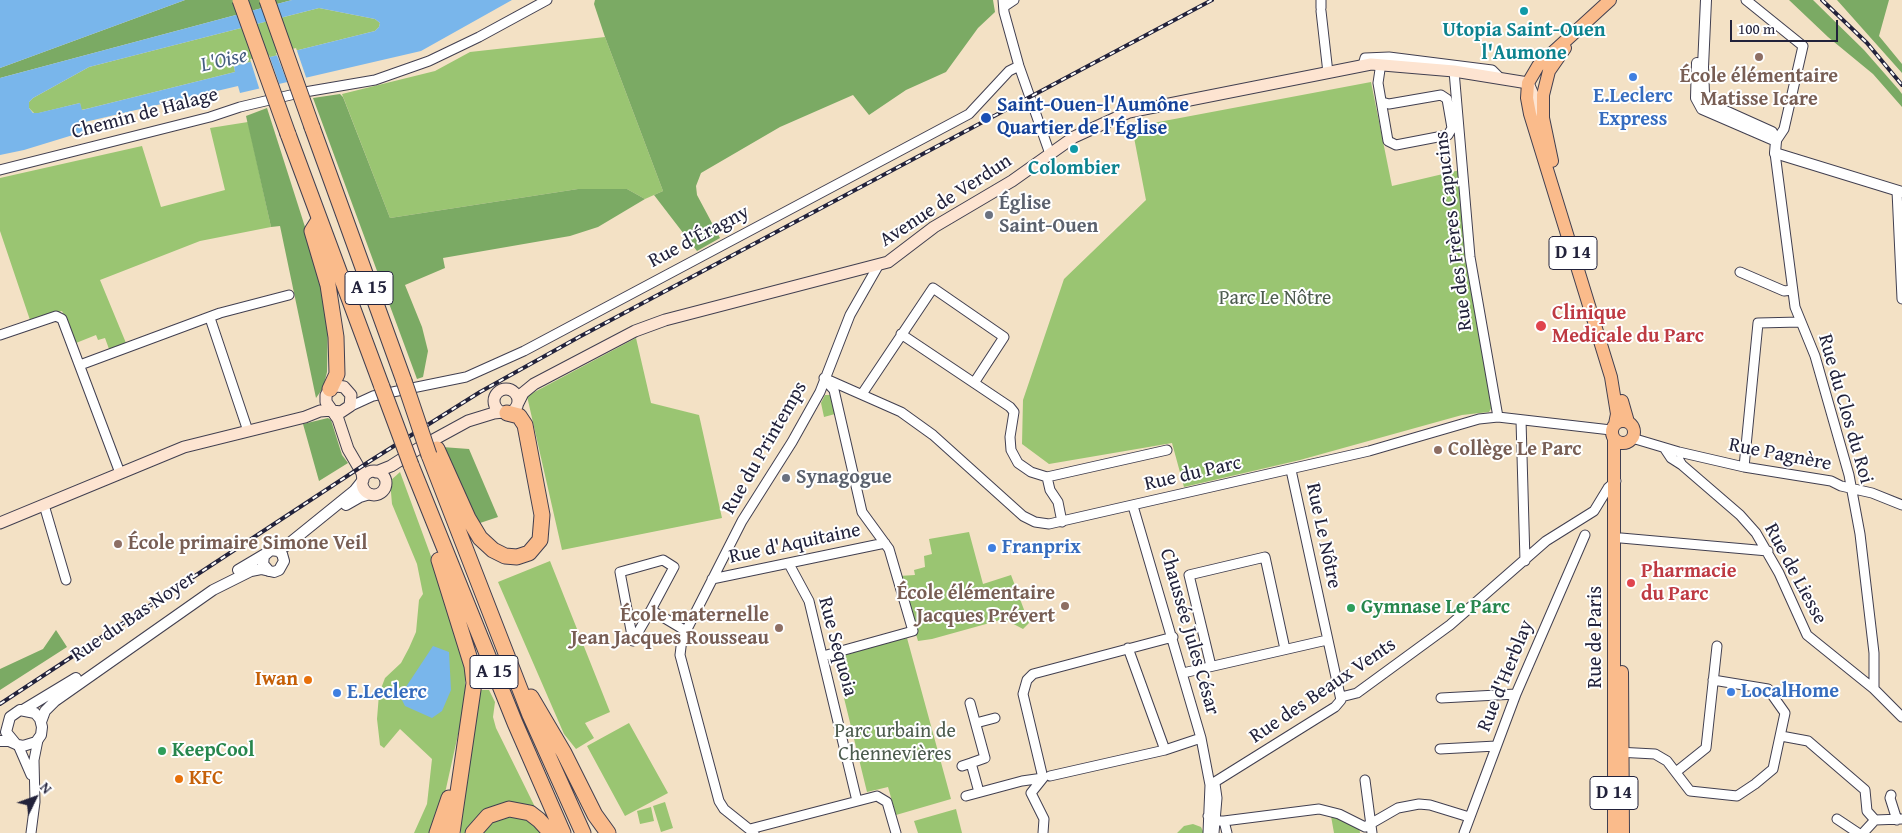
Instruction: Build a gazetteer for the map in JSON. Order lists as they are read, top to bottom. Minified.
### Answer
{"streets":{"highway":["A 15"],"main road":["Avenue de Verdun","D 14","Rue de Paris"],"street":["Chemin de Halage","Rue des Frères Capucins","Rue d'Éragny","Rue du Clos du Roi","Rue du Printemps","Rue Pagnère","Rue du Parc","Rue Le Nôtre","Rue d'Aquitaine","Rue de Liesse","Rue du Bas Noyer","Chaussée Jules César","Rue Sequoia","Rue d'Herblay","Rue des Beaux Vents"]},"crossings":[["Avenue de Verdun","Rue des Frères Capucins"],["Avenue de Verdun","D 14"],["Avenue de Verdun","Rue du Printemps"],["Rue des Frères Capucins","Rue du Parc"],["Rue d'Éragny","A 15"],["D 14","Rue du Parc"],["D 14","Rue de Paris"],["Rue du Clos du Roi","Rue Pagnère"],["Rue du Clos du Roi","Rue de Liesse"],["Rue du Printemps","Rue du Parc"],["Rue du Printemps","Rue d'Aquitaine"],["Rue du Parc","Rue Le Nôtre"],["Rue du Parc","Chaussée Jules César"],["Rue du Parc","Rue de Paris"],["Rue Le Nôtre","Rue des Beaux Vents"],["Rue d'Aquitaine","Rue Sequoia"],["Chaussée Jules César","Rue des Beaux Vents"],["Rue de Paris","Rue des Beaux Vents"]],"water":["L'Oise"],"parks":["Parc Le Nôtre","Parc urbain de Chennevières"],"places":["Utopia Saint-Ouen l'Aumone","École élémentaire Matisse Icare","E.Leclerc Express","Saint-Ouen-l'Aumône Quartier de l'Église","Colombier","Église Saint-Ouen","Clinique Medicale du Parc","Collège Le Parc","Synagogue","École primaire Simone Veil","Franprix","Pharmacie du Parc","École élémentaire Jacques Prévert","Gymnase Le Parc","École maternelle Jean Jacques Rousseau","Iwan","LocalHome","E.Leclerc","KeepCool","KFC"],"scale_bar":"100 m","north":"top right"}
